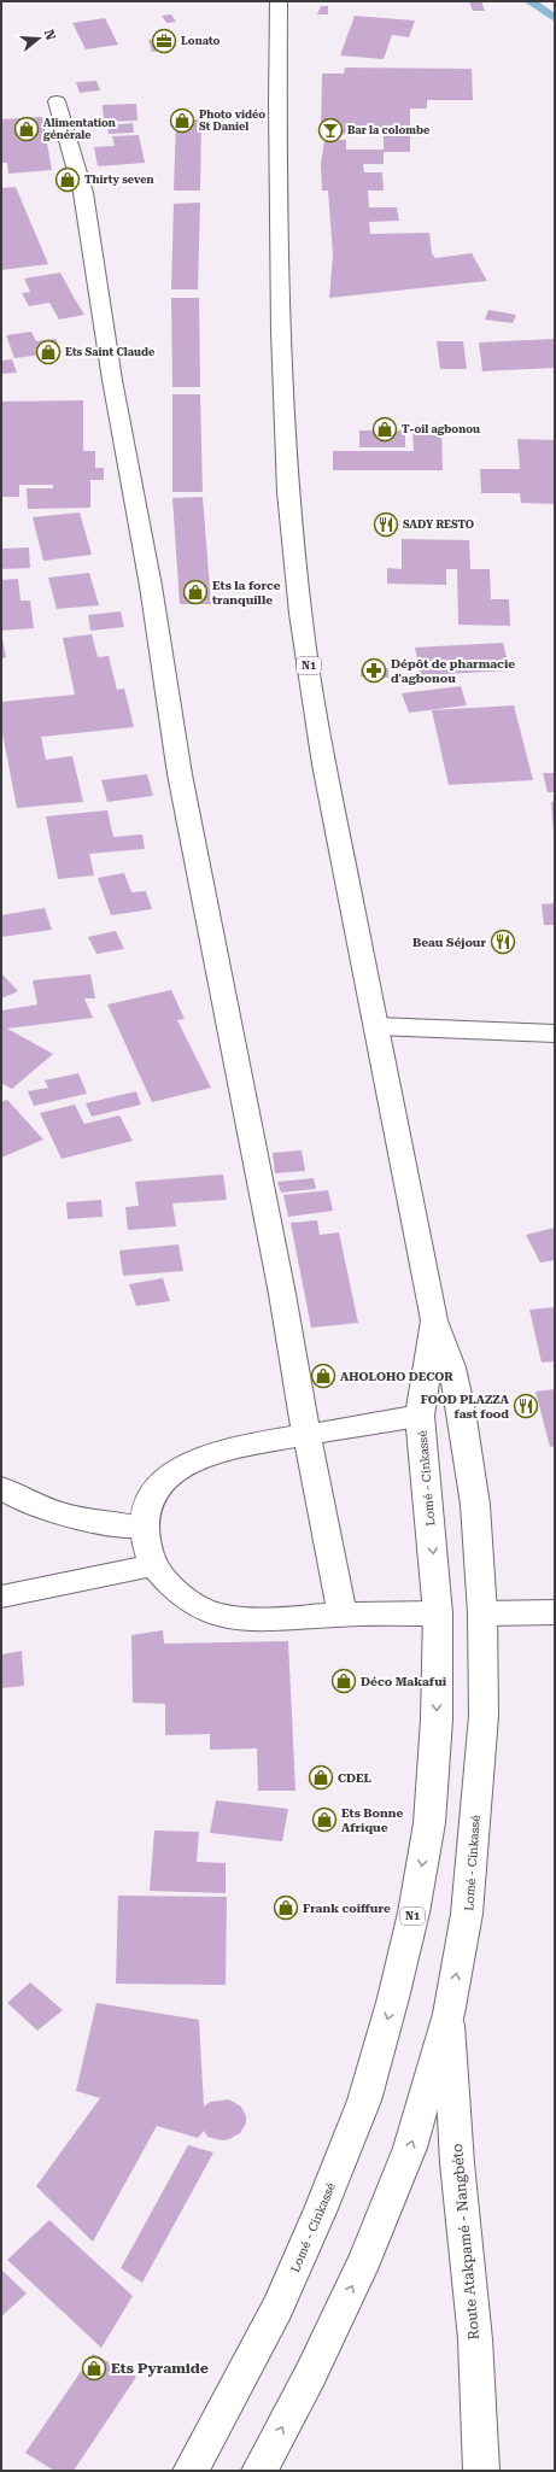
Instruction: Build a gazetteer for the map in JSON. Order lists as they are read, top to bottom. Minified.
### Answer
{"streets":{"main road":["N1","Lomé - Cinkassé","Route Atakpamé - Nangbéto"]},"crossings":[["N1","Lomé - Cinkassé"],["Lomé - Cinkassé","Route Atakpamé - Nangbéto"]],"places":{"office":["Lonato"],"shop":["Photo vidéo St Daniel","Alimentation générale","Thirty seven","Ets Saint Claude","T-oil agbonou","Ets la force tranquille","AHOLOHO DECOR","Déco Makafui","CDEL","Ets Bonne Afrique","Frank coiffure","Ets Pyramide"],"bar":["Bar la colombe"],"restaurant":["SADY RESTO","Beau Séjour","FOOD PLAZZA fast food"],"pharmacy":["Dépôt de pharmacie d'agbonou"]},"north":"right"}
